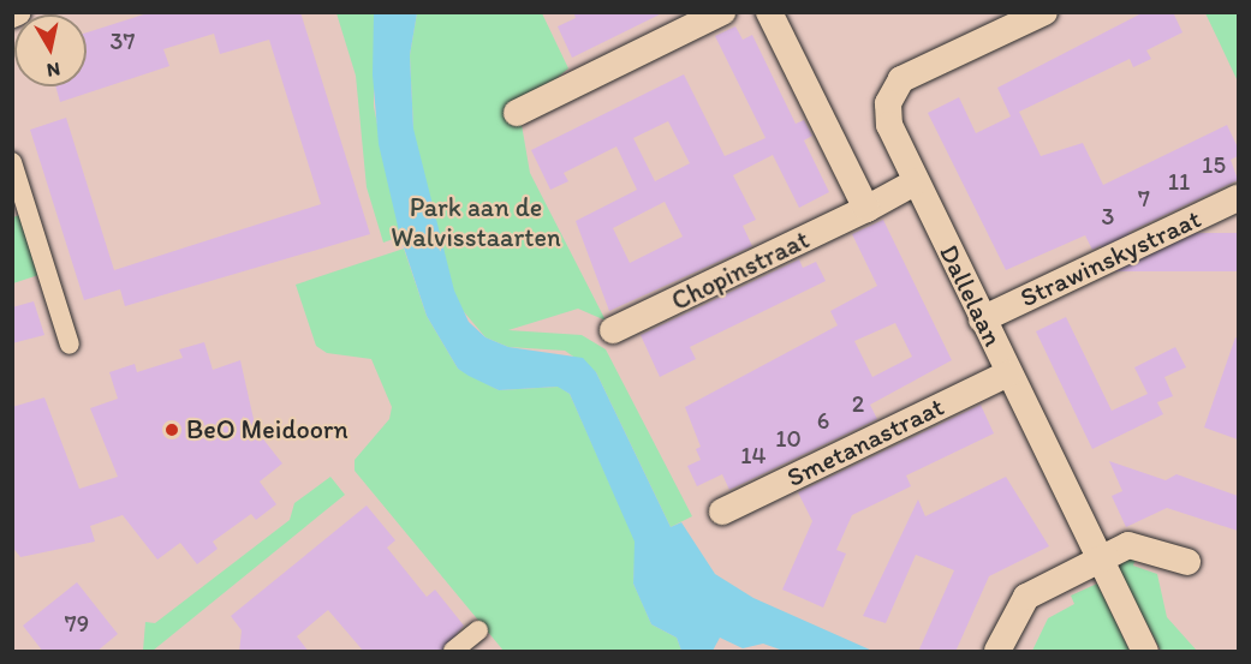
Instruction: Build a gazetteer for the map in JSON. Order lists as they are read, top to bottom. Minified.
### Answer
{"streets":{"street":["Strawinskystraat","Chopinstraat","Dallelaan","Smetanastraat"]},"crossings":[["Strawinskystraat","Dallelaan"],["Chopinstraat","Dallelaan"],["Dallelaan","Smetanastraat"]],"parks":["Park aan de Walvisstaarten"],"places":["BeO Meidoorn"],"house_numbers":["37","15","11","7","3","2","6","10","14","79"],"north":"bottom"}
